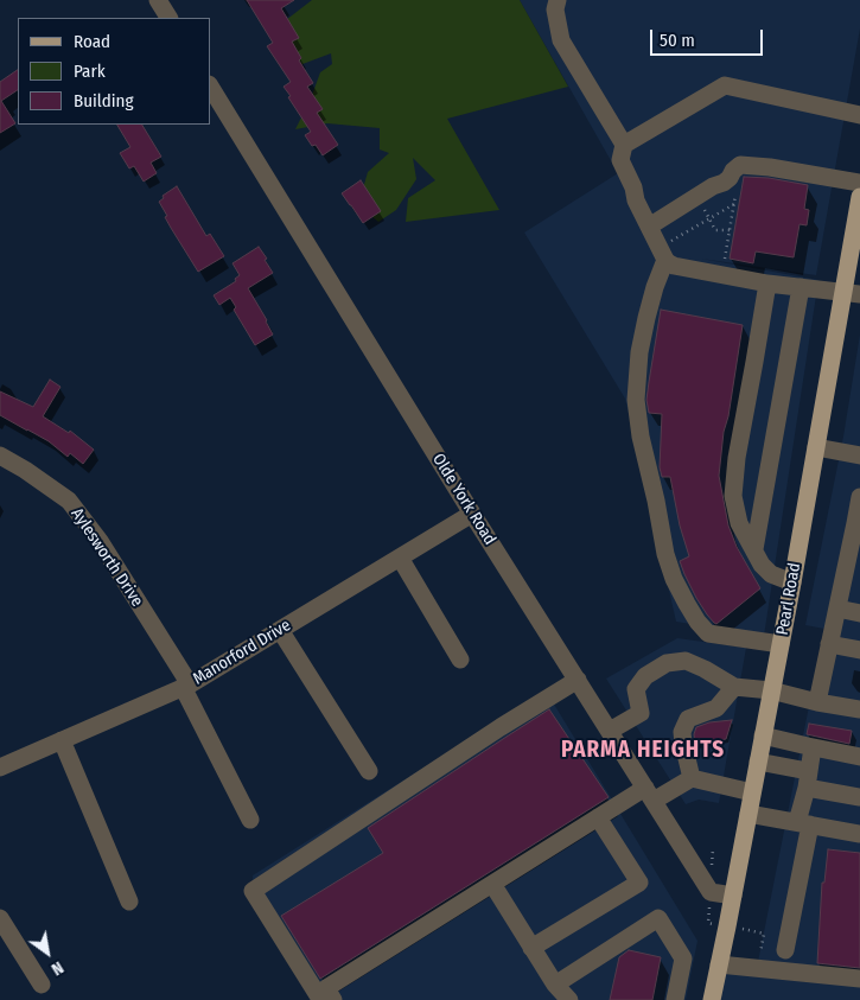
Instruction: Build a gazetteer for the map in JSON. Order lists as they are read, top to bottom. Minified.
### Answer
{"streets":{"main road":["Pearl Road"],"street":["Olde York Road","Aylesworth Drive","Manorford Drive"]},"crossings":[["Olde York Road","Pearl Road"],["Olde York Road","Manorford Drive"],["Aylesworth Drive","Manorford Drive"]],"districts":["PARMA HEIGHTS"],"legend":["Road","Park","Building"],"scale_bar":"50 m","north":"bottom right"}
